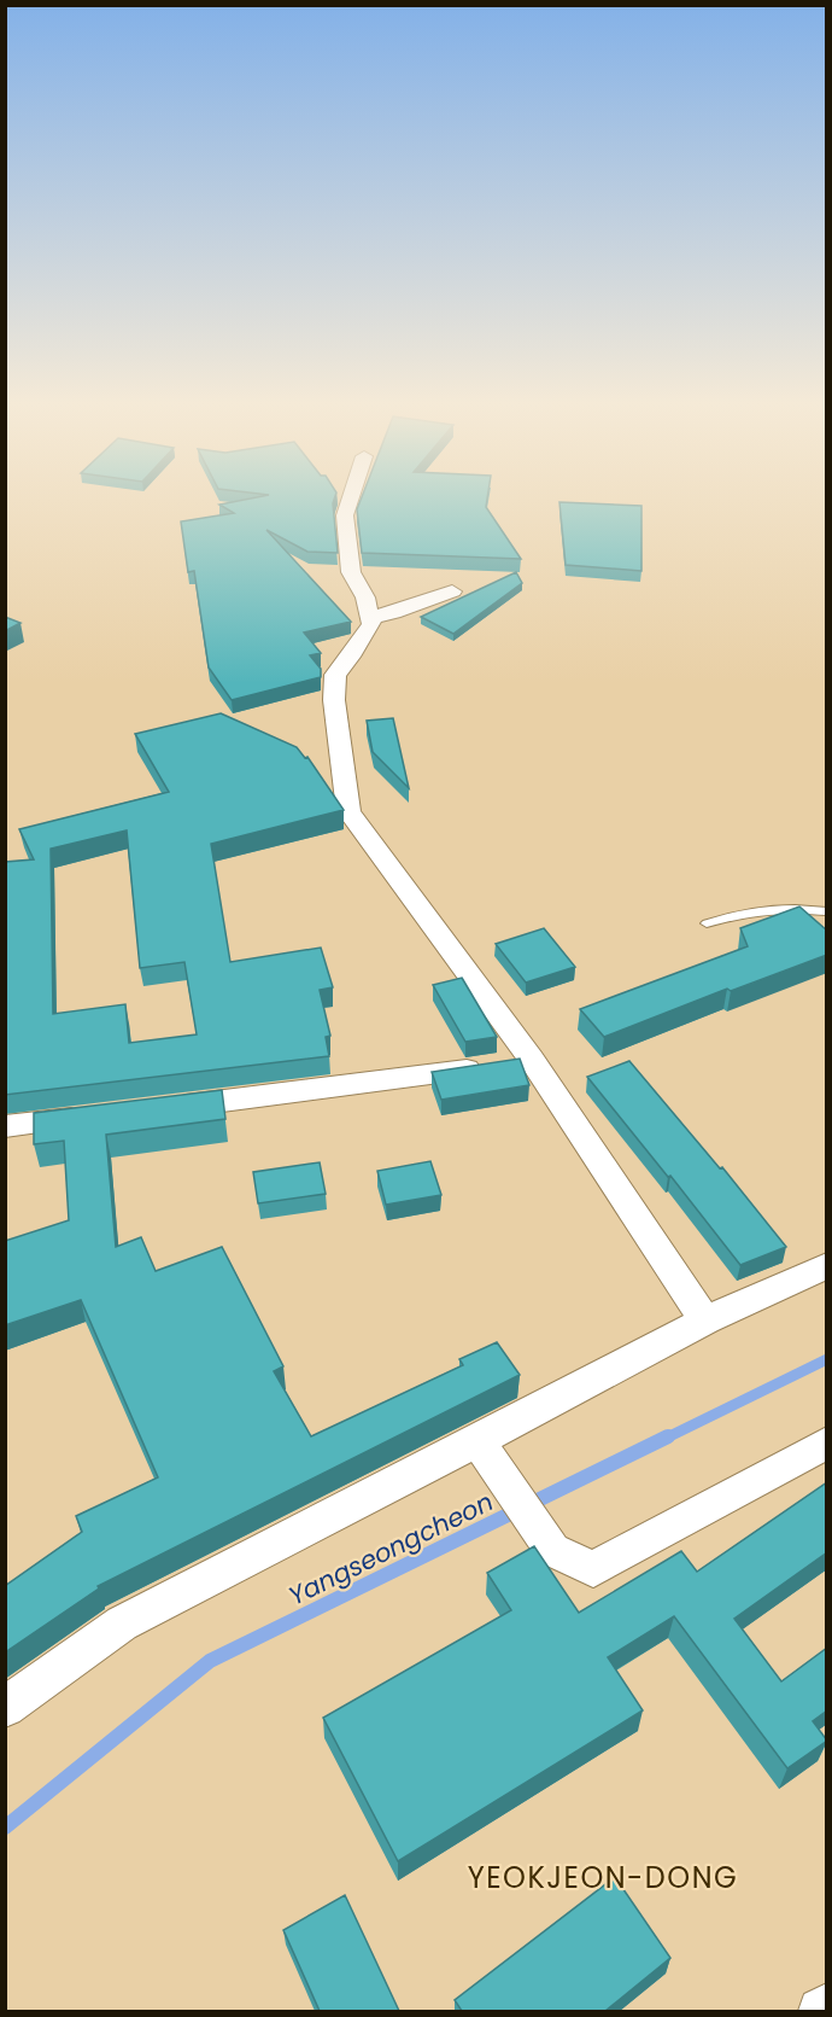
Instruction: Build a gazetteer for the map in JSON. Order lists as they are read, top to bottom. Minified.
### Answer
{"districts":["YEOKJEON-DONG"],"water":["Yangseongcheon"]}
